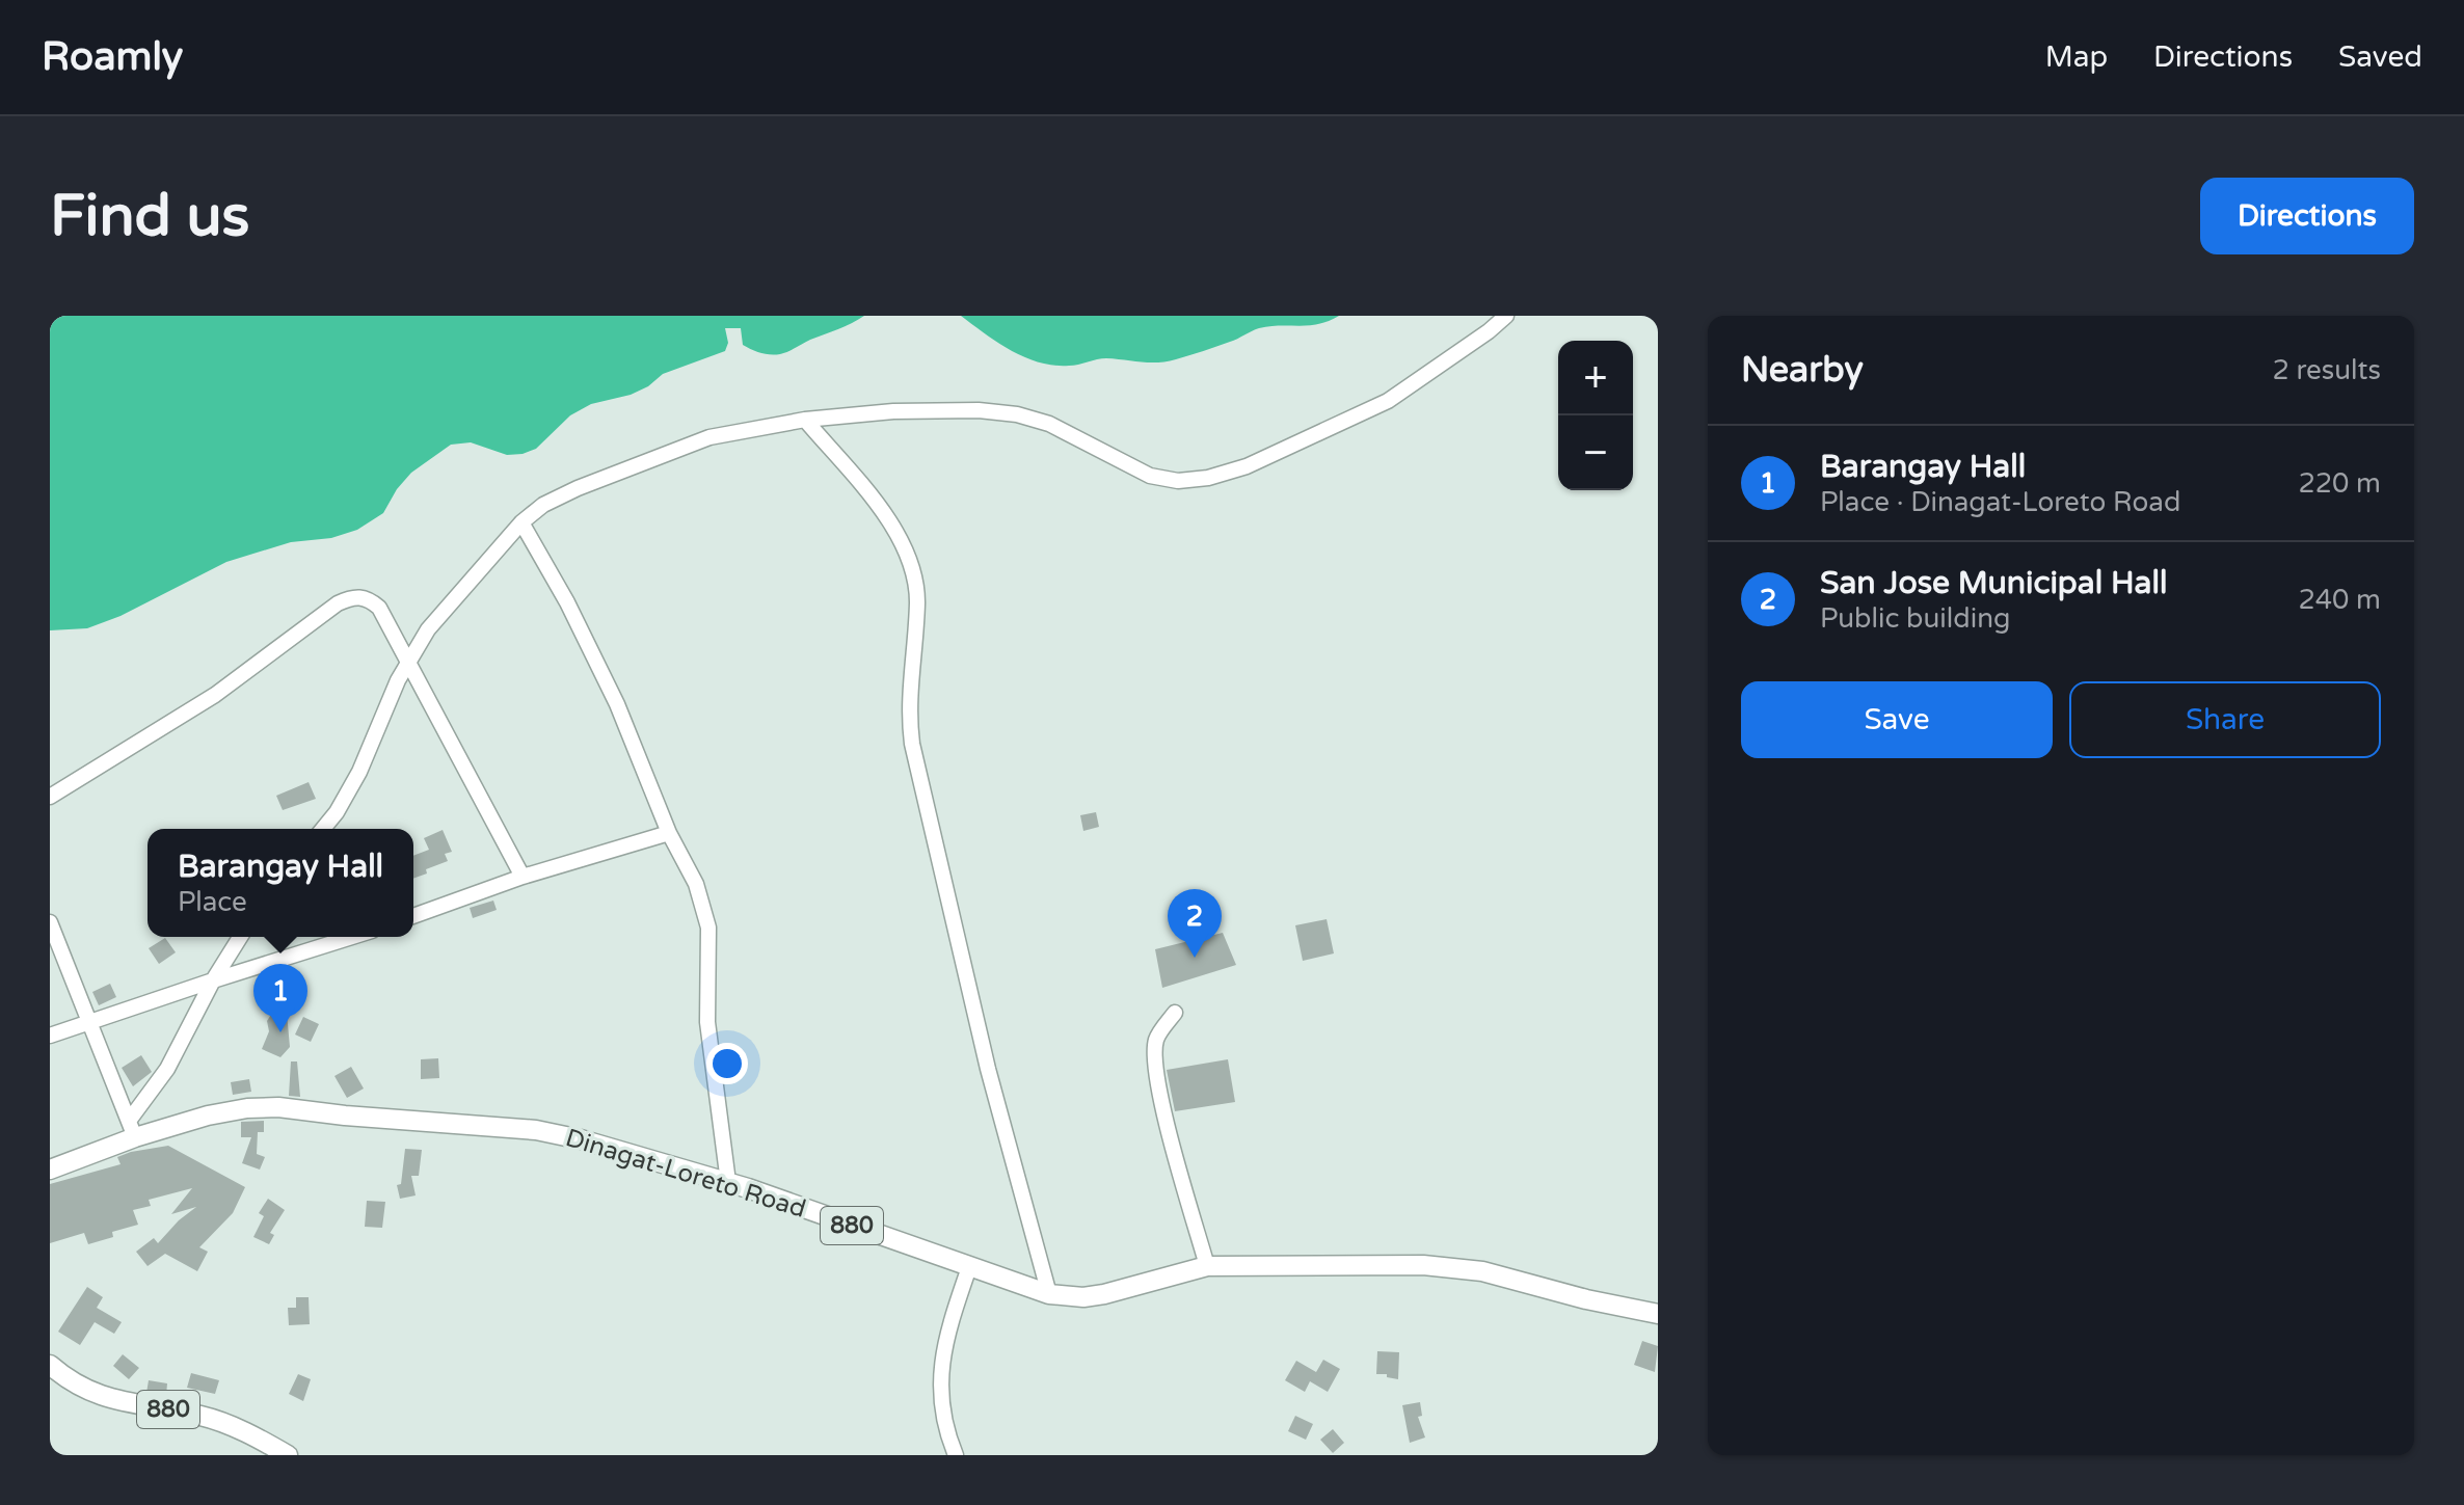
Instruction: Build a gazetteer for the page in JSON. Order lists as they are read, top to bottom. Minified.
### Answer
{"streets":{"main road":["Dinagat-Loreto Road","880"]},"page":{"header":"Roamly","nav":["Map","Directions","Saved"],"buttons":["Directions",["Save","Share"]],"title":"Find us","heading":["Nearby","2 results"],"map_buttons":["+","−"],"list":[{"mark":"1","name":"Barangay Hall","note":"Place · Dinagat-Loreto Road","value":"220 m"},{"mark":"2","name":"San Jose Municipal Hall","note":"Public building","value":"240 m"}],"popup":["Barangay Hall","Place"],"pins":["2","1"]}}
